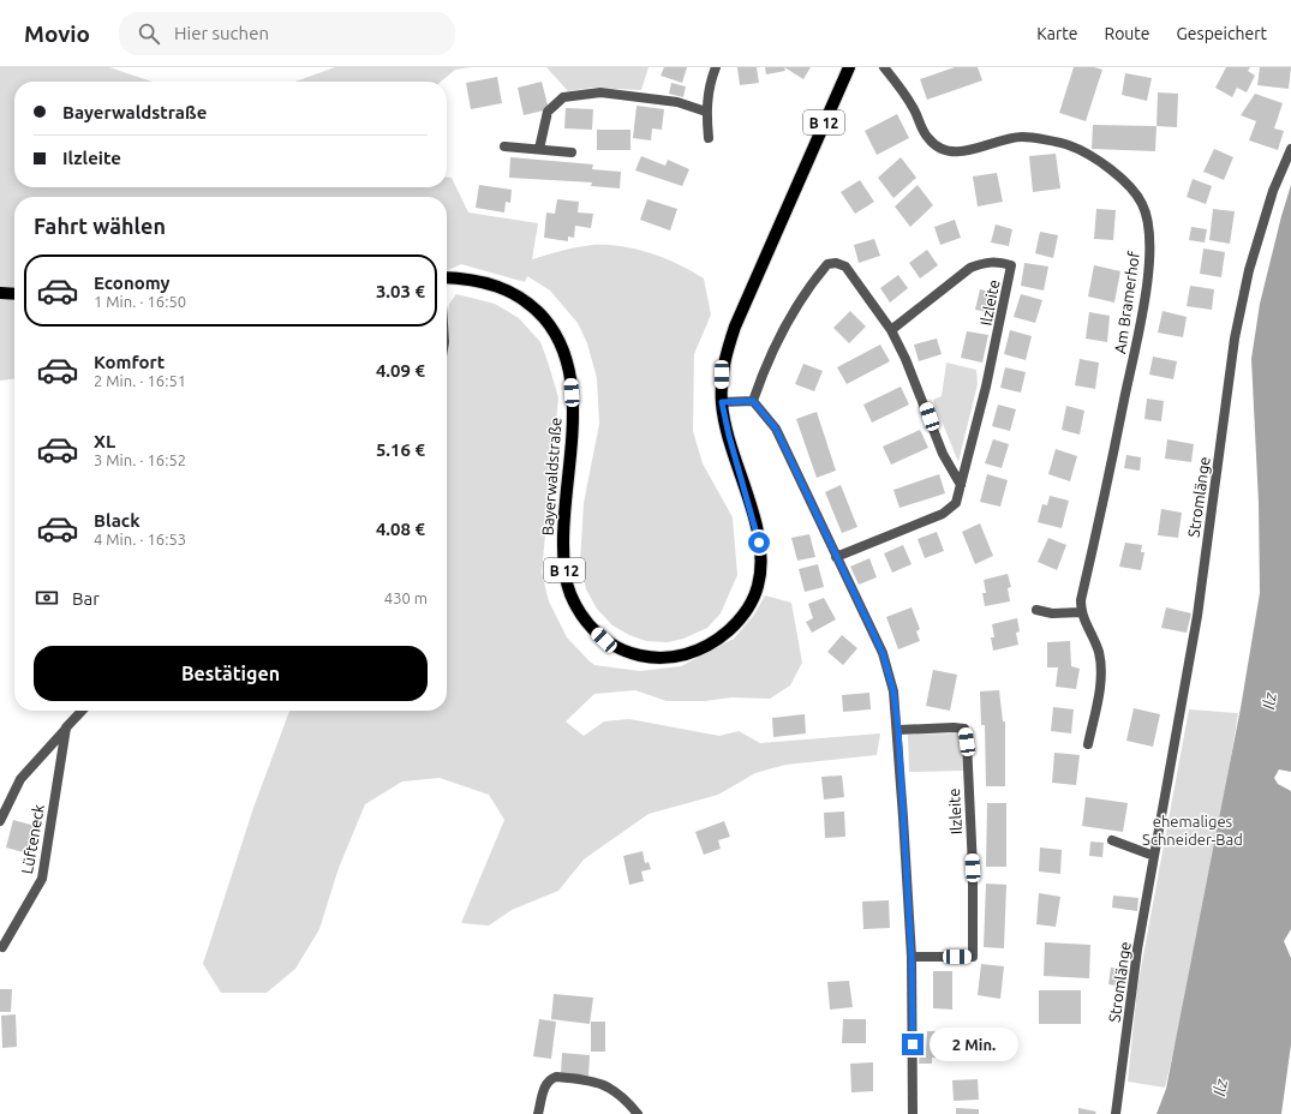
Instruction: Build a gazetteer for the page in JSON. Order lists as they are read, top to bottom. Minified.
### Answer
{"streets":{"main road":["B 12","Bayerwaldstraße"],"street":["Ilzleite","Am Bramerhof","Stromlänge","Lüfteneck"]},"water":["Ilz"],"parks":["ehemaliges Schneider-Bad"],"page":{"header":"Movio","search":"Hier suchen","nav":["Karte","Route","Gespeichert"],"banner":["Bayerwaldstraße","Ilzleite"],"heading":"Fahrt wählen","list":[{"name":"Economy","note":"1 Min. · 16:50","value":"3.03 €"},{"name":"Komfort","note":"2 Min. · 16:51","value":"4.09 €"},{"name":"XL","note":"3 Min. · 16:52","value":"5.16 €"},{"name":"Black","note":"4 Min. · 16:53","value":"4.08 €"}],"pay":["Bar","430 m"],"buttons":"Bestätigen","bubble":"2 Min."}}
